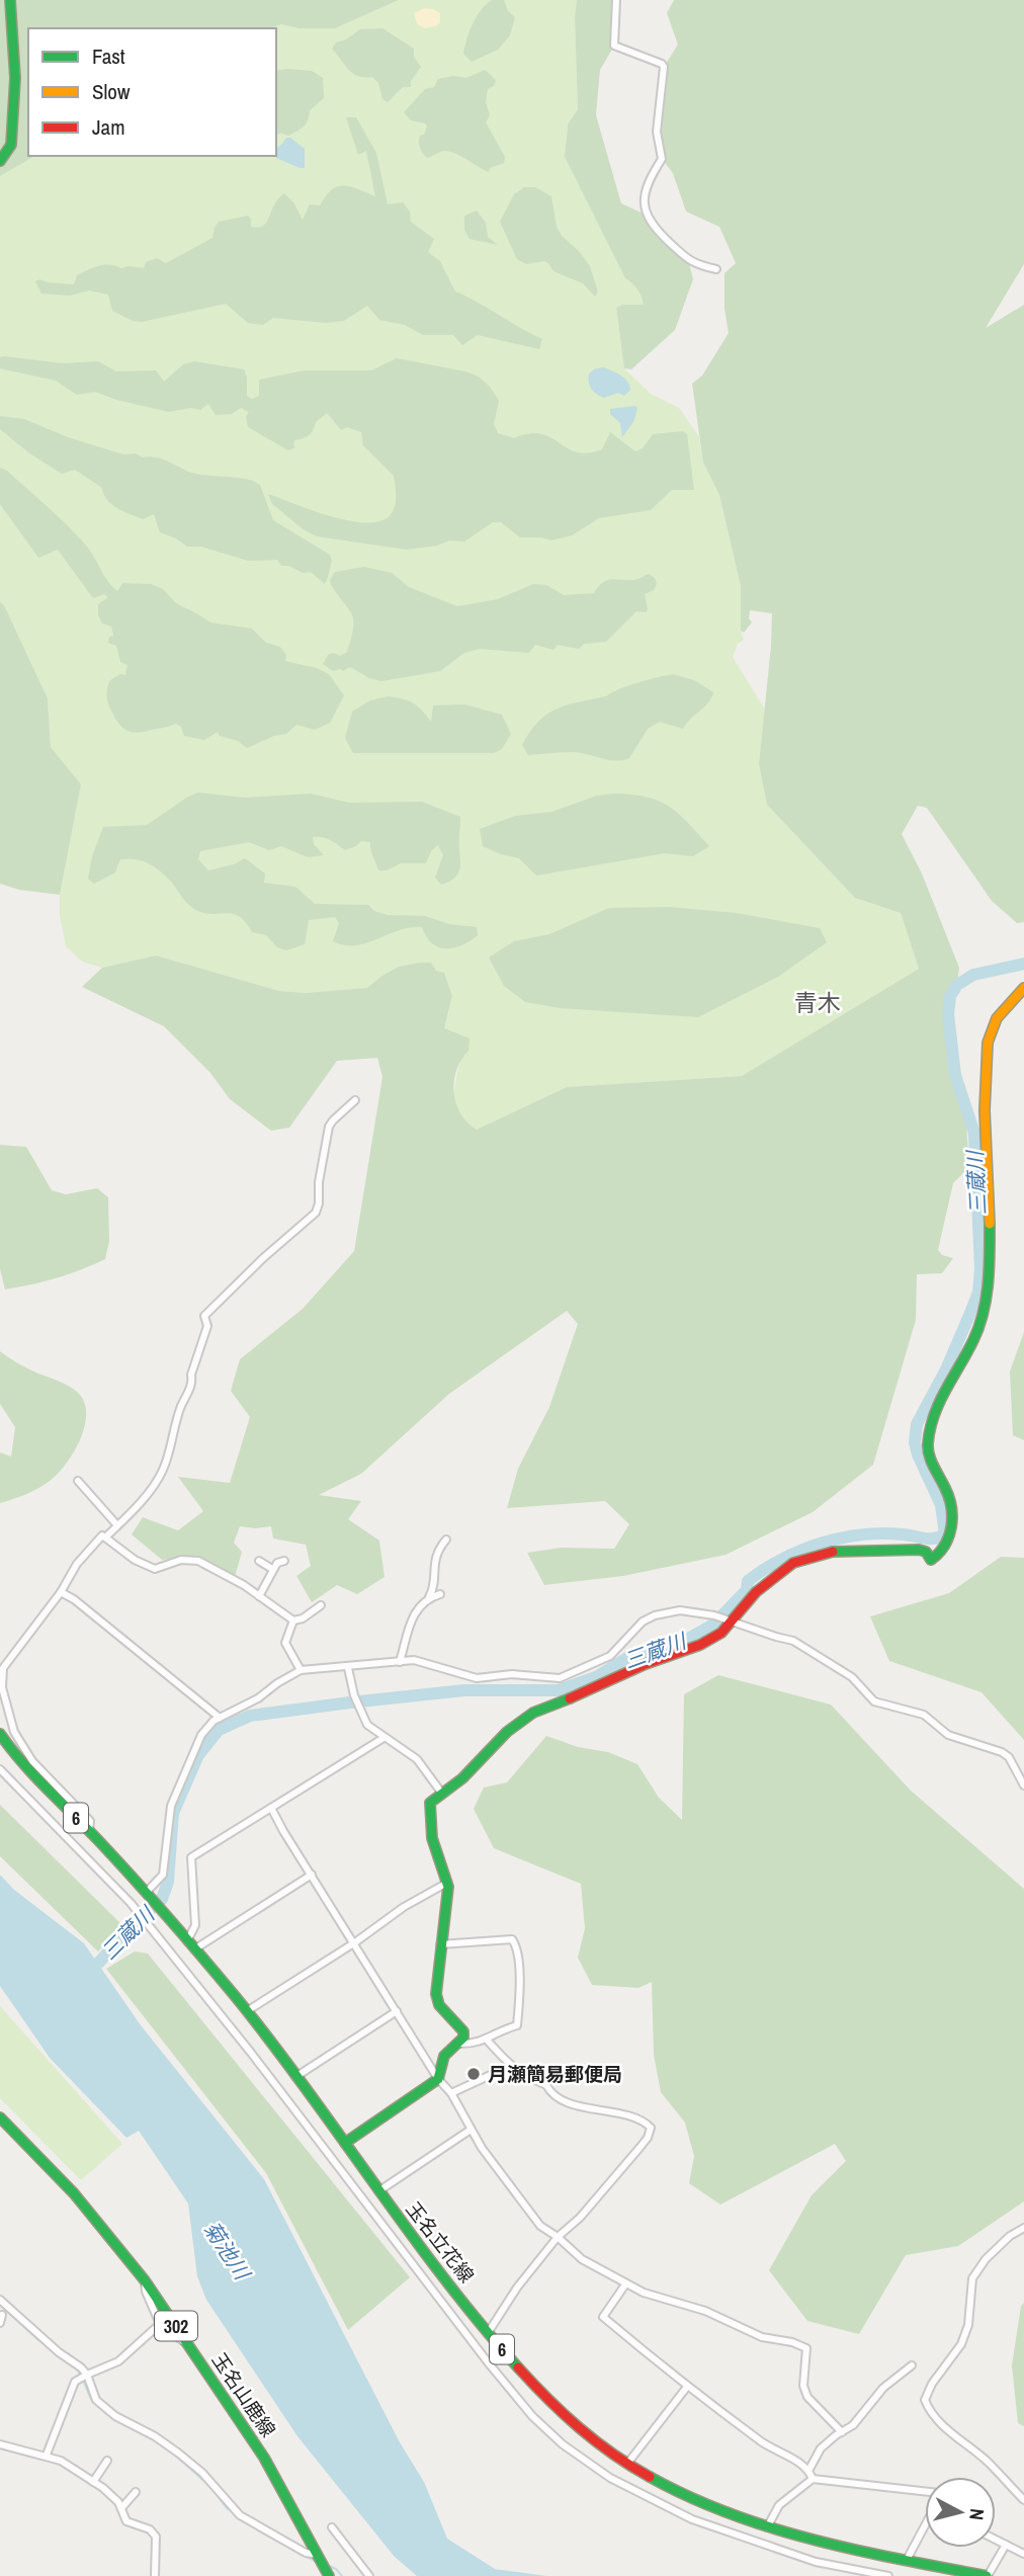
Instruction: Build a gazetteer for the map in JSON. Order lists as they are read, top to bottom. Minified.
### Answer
{"streets":{"main road":["6","玉名立花線","302","玉名山鹿線"]},"districts":["青木"],"water":["三蔵川","菊池川"],"places":["月瀬簡易郵便局"],"legend":["Fast","Slow","Jam"],"north":"right"}
